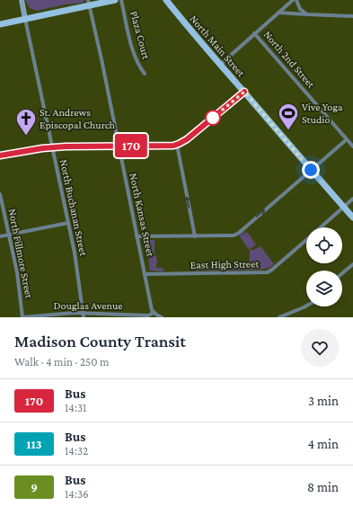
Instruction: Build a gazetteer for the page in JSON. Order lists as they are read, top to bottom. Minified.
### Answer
{"streets":{"main road":["North Main Street"],"street":["Plaza Court","North 2nd Street","North Buchanan Street","North Kansas Street","North Fillmore Street","East High Street","Douglas Avenue"]},"crossings":[["North Main Street","East High Street"],["North Buchanan Street","Douglas Avenue"],["North Kansas Street","East High Street"],["North Kansas Street","Douglas Avenue"],["North Fillmore Street","Douglas Avenue"]],"places":{"sports":["Vive Yoga Studio"],"church":["St. Andrews Episcopal Church"]},"lines":["bus line 170"],"page":{"on_map":"170","heading":["Madison County Transit","Walk · 4 min · 250 m"],"list":[{"mark":"170","name":"Bus","note":"14:31","value":"3 min"},{"mark":"113","name":"Bus","note":"14:32","value":"4 min"},{"mark":"9","name":"Bus","note":"14:36","value":"8 min"}]}}
